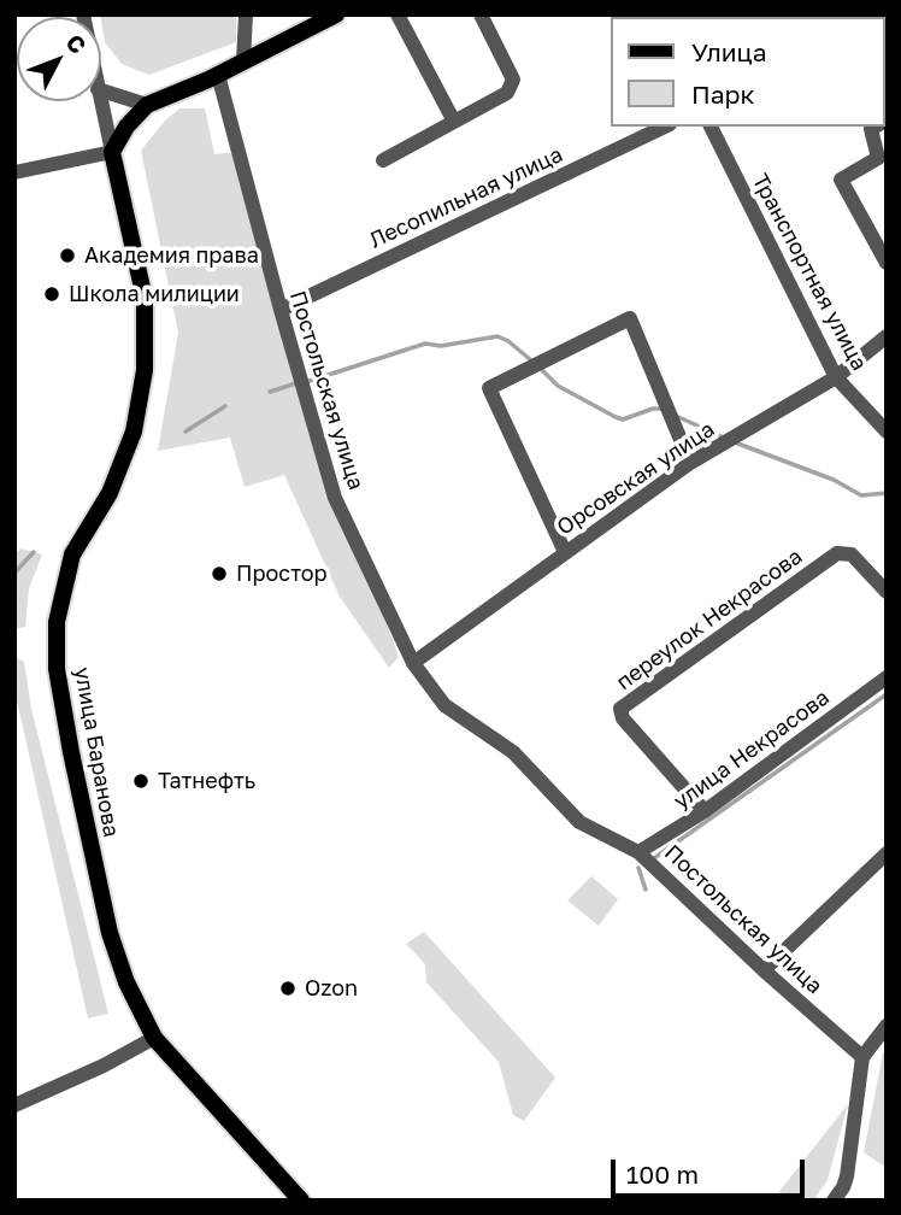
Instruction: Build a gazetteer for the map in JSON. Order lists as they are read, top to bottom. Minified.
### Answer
{"streets":{"main road":["улица Баранова"],"street":["Лесопильная улица","Транспортная улица","Постольская улица","Орсовская улица","переулок Некрасова","улица Некрасова"]},"crossings":[["Лесопильная улица","Постольская улица"],["Транспортная улица","Орсовская улица"],["Постольская улица","Орсовская улица"],["Постольская улица","улица Некрасова"],["переулок Некрасова","улица Некрасова"]],"places":["Академия права","Школа милиции","Простор","Татнефть","Ozon"],"legend":["Улица","Парк"],"scale_bar":"100 m","north":"top right"}
